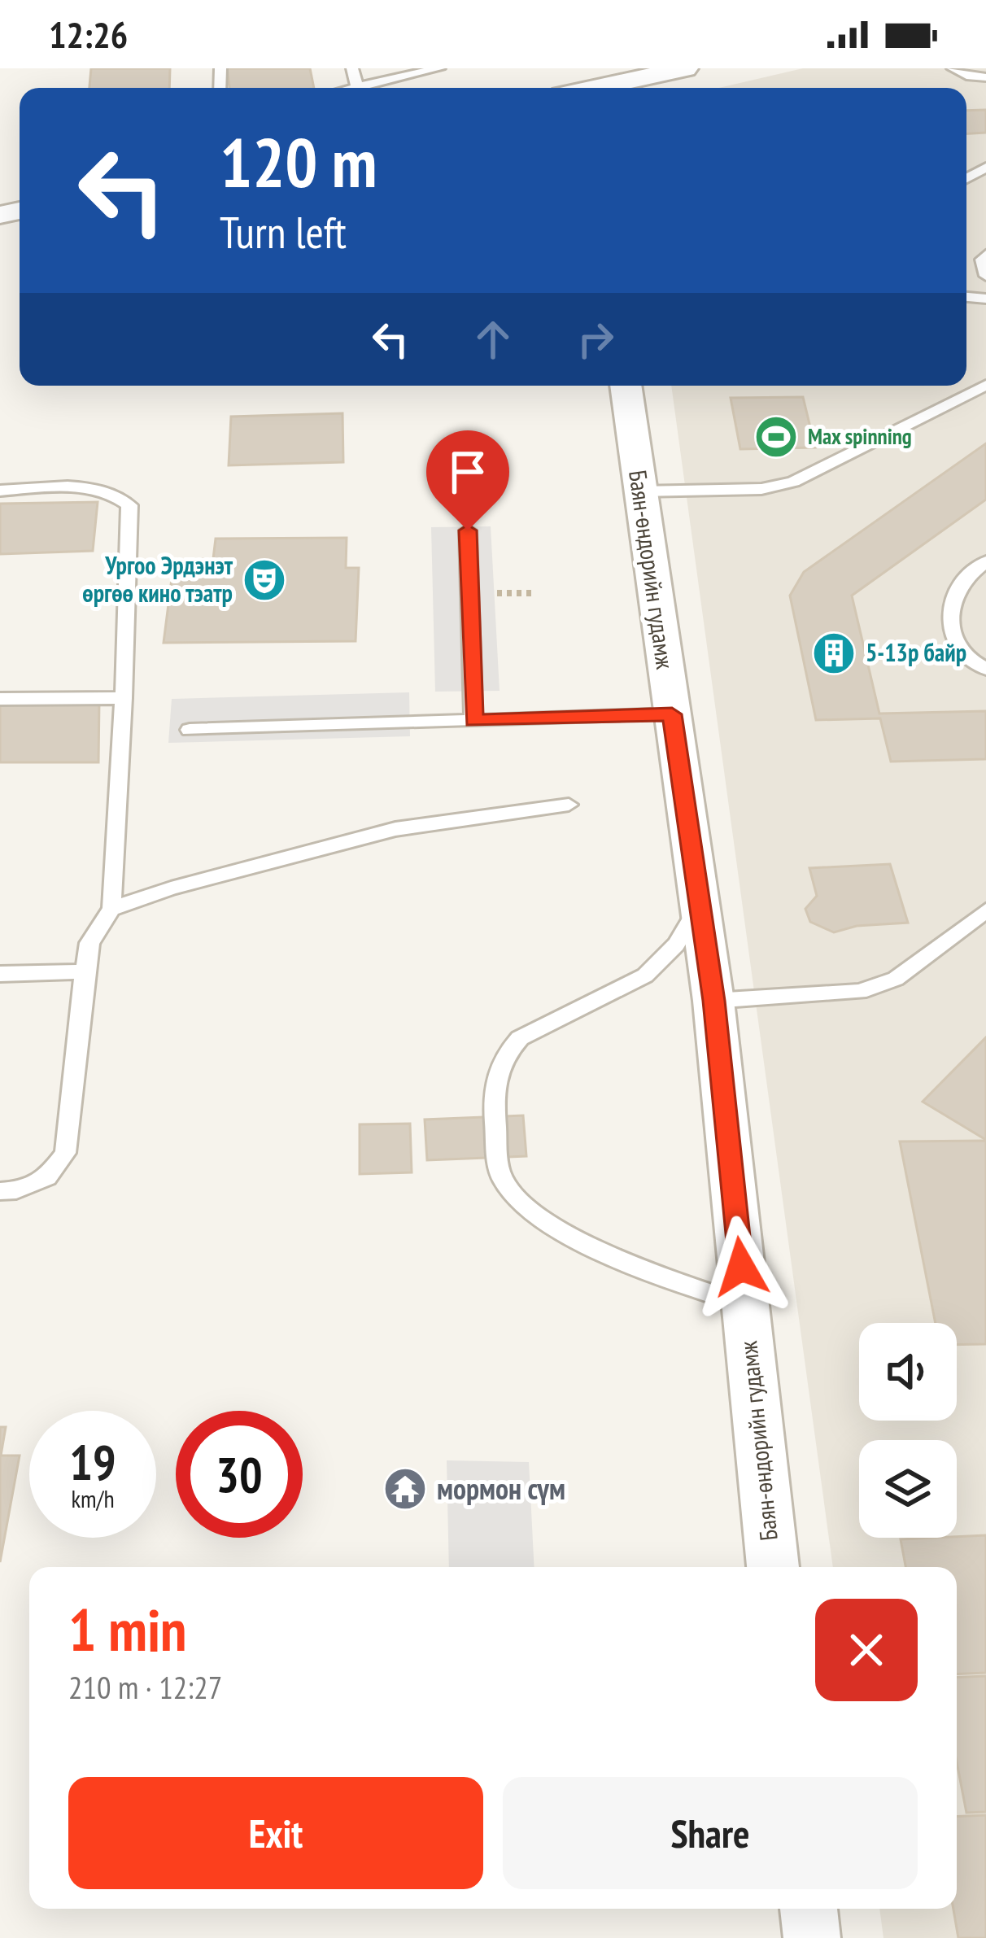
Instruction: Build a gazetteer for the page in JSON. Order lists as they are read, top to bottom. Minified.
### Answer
{"streets":{"street":["Баян-өндорийн гудамж"]},"places":{"sports":["Max spinning"],"theatre":["Ургоо Эрдэнэт өргөө кино тэатр"],"building":["5-13р байр"],"temple":["мормон сүм"]},"page":{"status":"12:26","turn":["120 m","Turn left"],"speed":"19 km/h","limit":"30","heading":["1 min","210 m · 12:27"],"buttons":["Exit","Share"]}}
